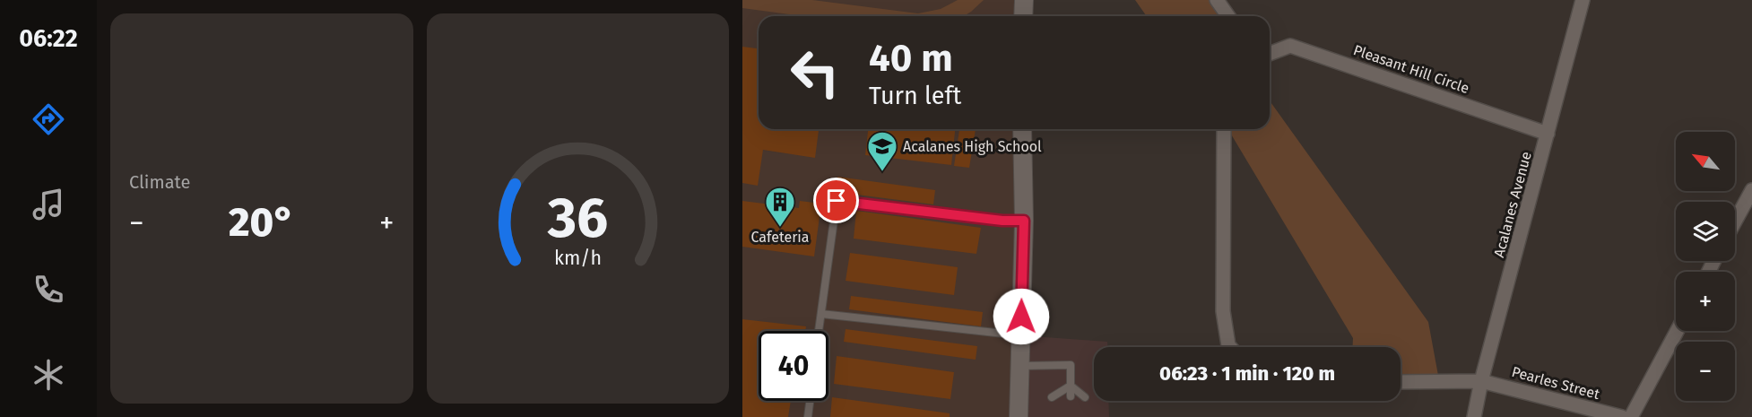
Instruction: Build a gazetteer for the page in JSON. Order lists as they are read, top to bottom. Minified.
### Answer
{"streets":{"street":["Pleasant Hill Circle","Acalanes Avenue","Pearles Street"]},"crossings":[["Pleasant Hill Circle","Acalanes Avenue"],["Acalanes Avenue","Pearles Street"]],"places":{"school or university":["Acalanes High School"],"building":["Cafeteria"]},"north":"top left","page":{"tabs":"06:22","tile":"Climate","turn":["40 m","Turn left"],"map_buttons":["+","−"],"heat":["−","20°","+"],"limit":"40","trip":"06:23 · 1 min · 120 m","gauge":["36","km/h"]}}
